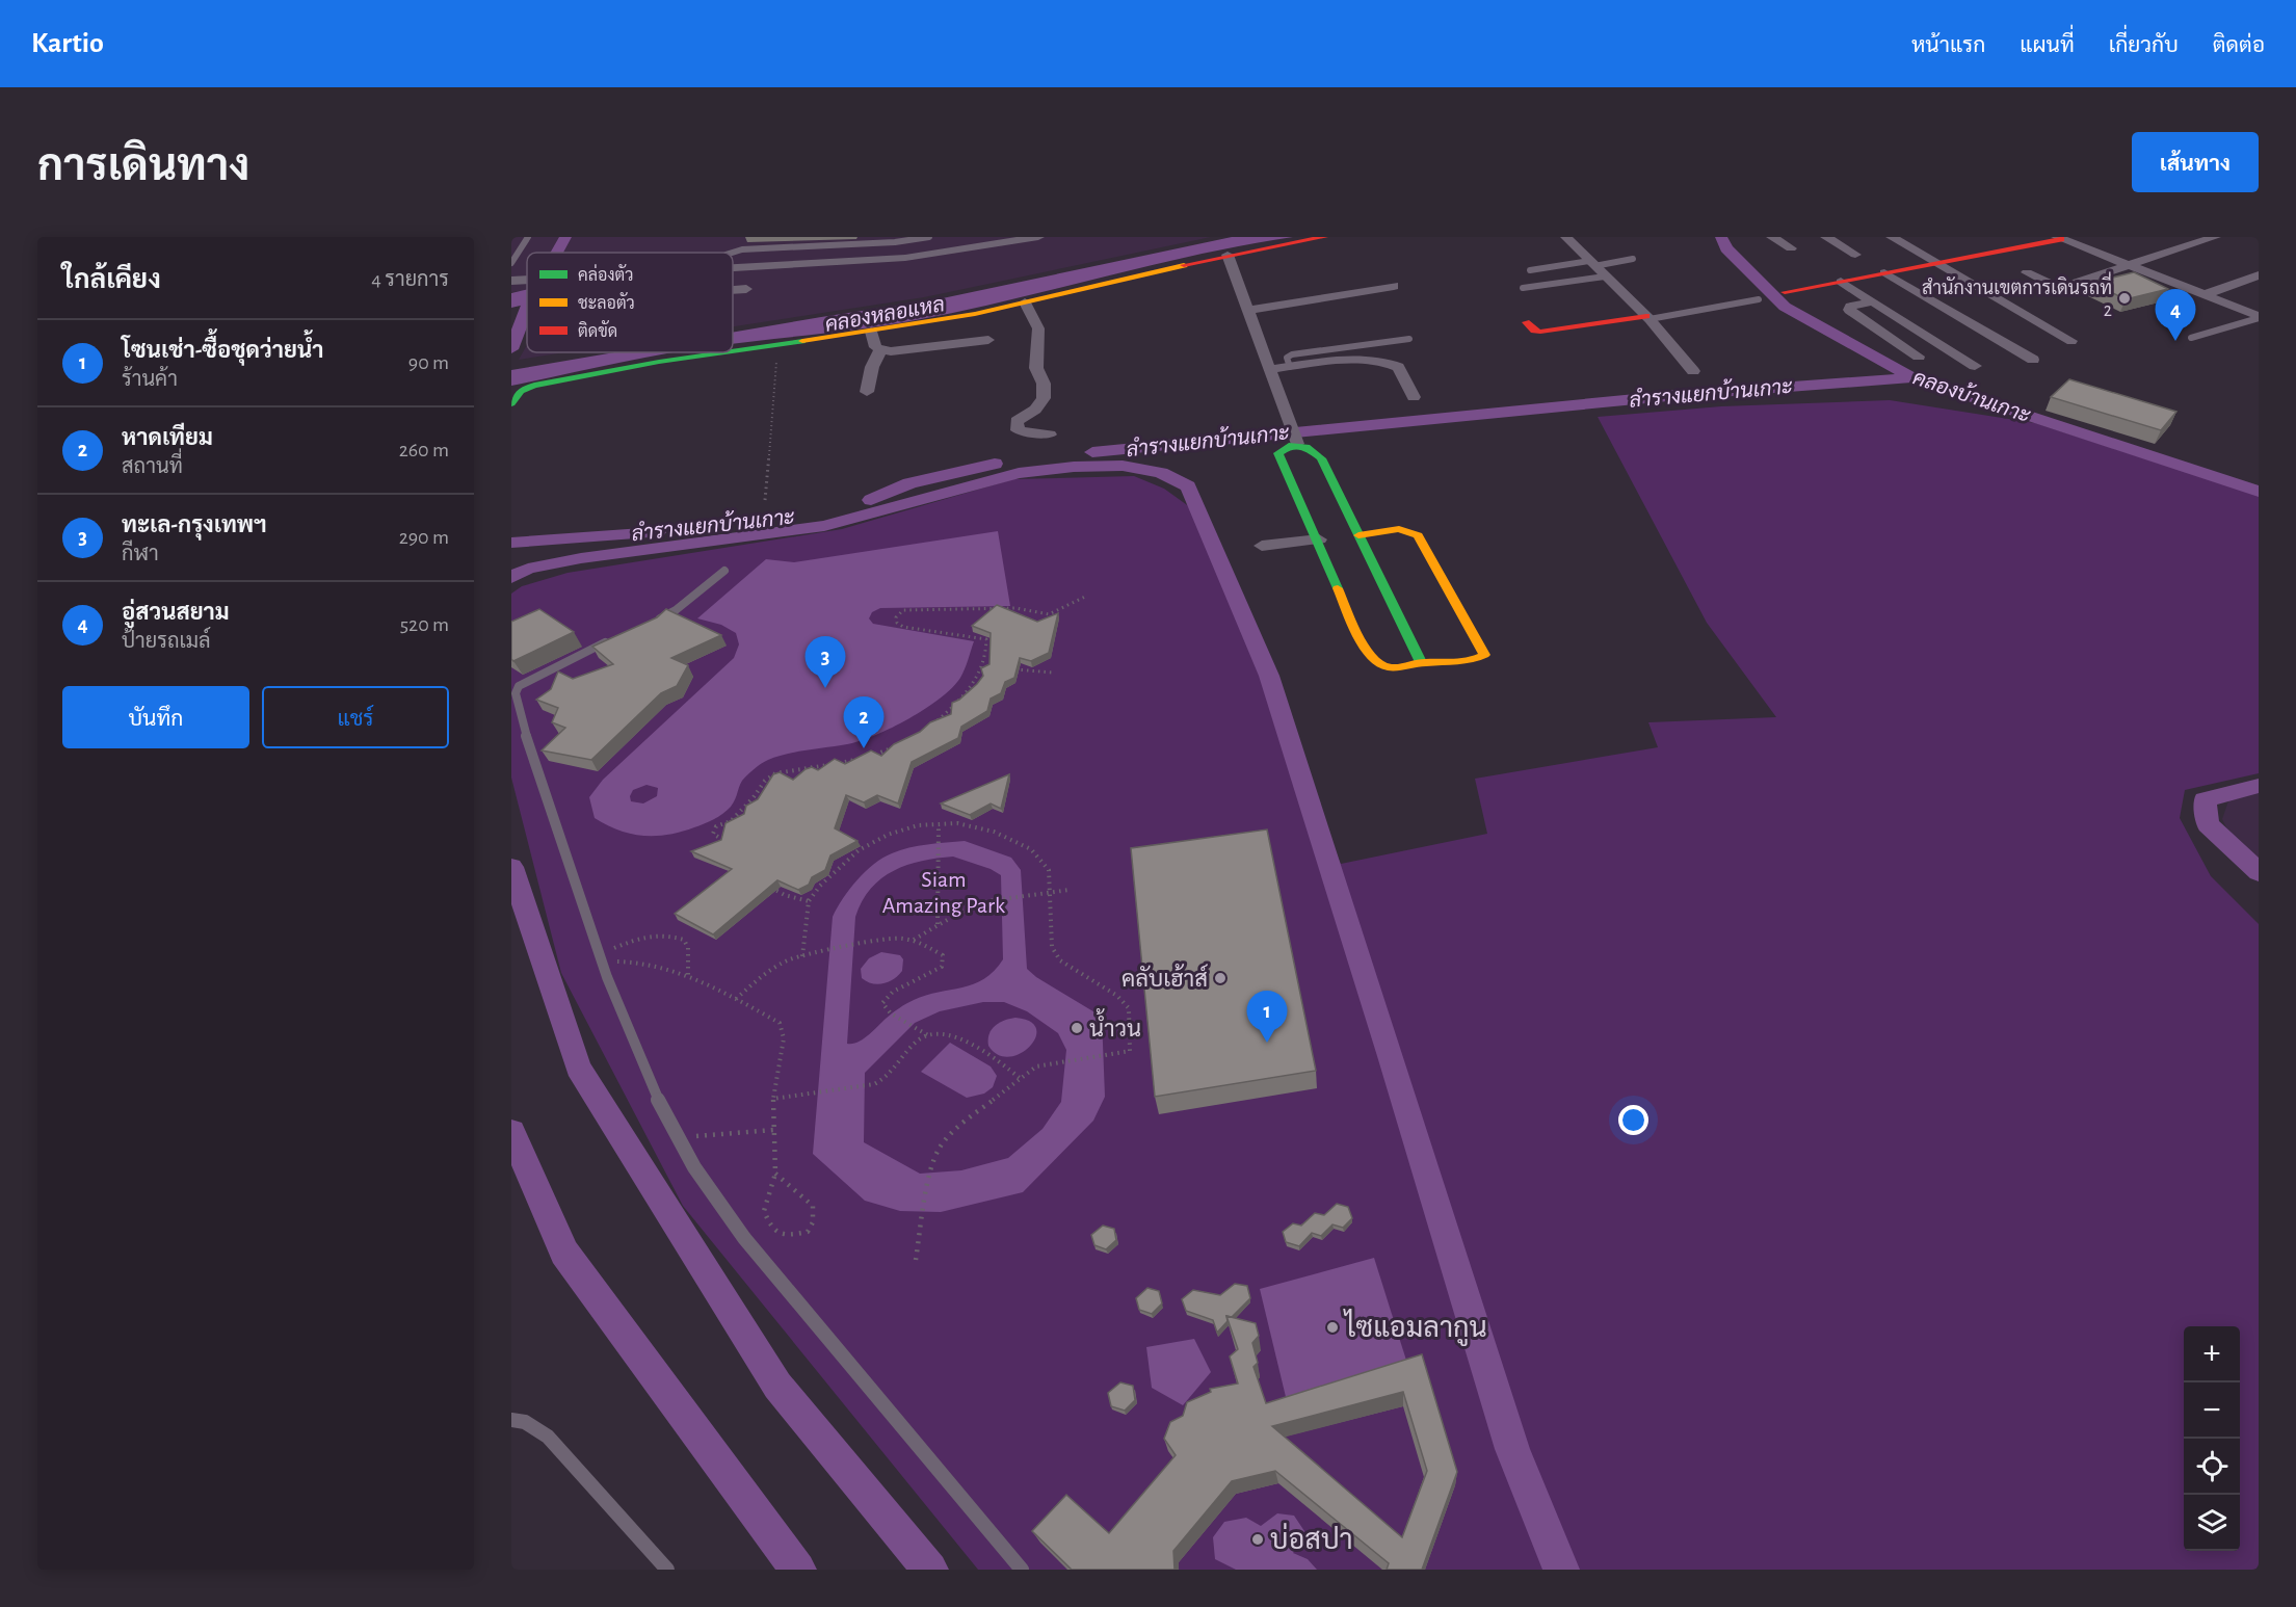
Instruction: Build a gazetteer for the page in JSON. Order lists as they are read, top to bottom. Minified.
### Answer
{"water":["คลองหลอแหล","ลำรางแยกบ้านเกาะ","คลองบ้านเกาะ"],"parks":["Siam Amazing Park"],"places":["สำนักงานเขตการเดินรถที่ 2","คลับเฮ้าส์","น้ำวน","ไซแอมลากูน","บ่อสปา"],"legend":["คล่องตัว","ชะลอตัว","ติดขัด"],"page":{"header":"Kartio","nav":["หน้าแรก","แผนที่","เกี่ยวกับ","ติดต่อ"],"buttons":["เส้นทาง",["บันทึก","แชร์"]],"title":"การเดินทาง","heading":["ใกล้เคียง","4 รายการ"],"pins":["4","3","2","1"],"list":[{"mark":"1","name":"โซนเช่า-ซื้อชุดว่ายน้ำ","note":"ร้านค้า","value":"90 m"},{"mark":"2","name":"หาดเทียม","note":"สถานที่","value":"260 m"},{"mark":"3","name":"ทะเล-กรุงเทพฯ","note":"กีฬา","value":"290 m"},{"mark":"4","name":"อู่สวนสยาม","note":"ป้ายรถเมล์","value":"520 m"}],"map_buttons":["+","−"]}}
